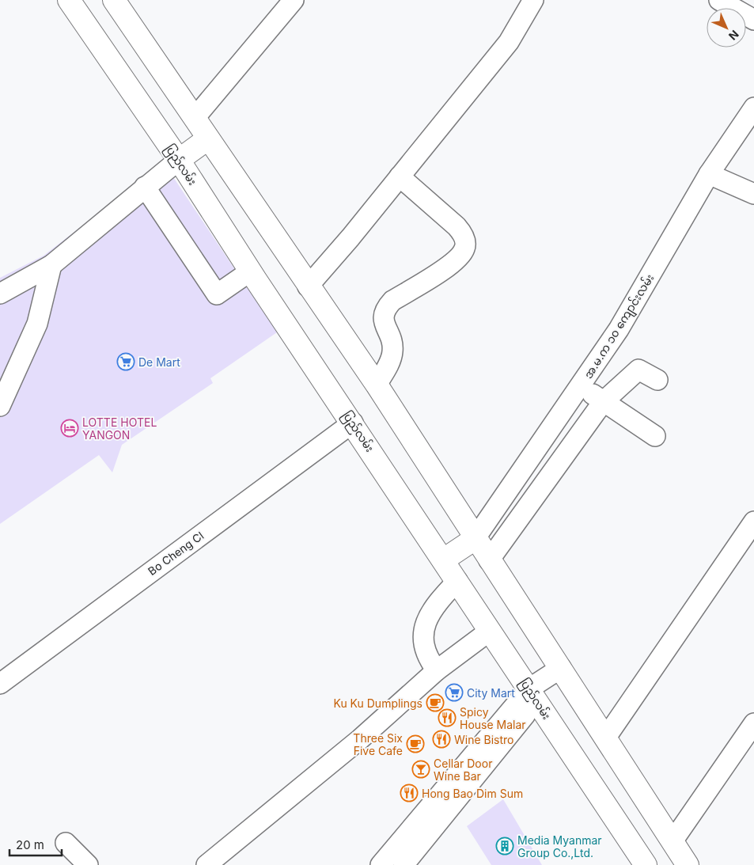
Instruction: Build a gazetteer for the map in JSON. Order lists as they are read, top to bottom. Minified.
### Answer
{"streets":{"highway":["ပြည်လမ်း"],"street":["အ.မ.က ၁၀ ကျောင်းလမ်း","Bo Cheng Cl"]},"crossings":[["ပြည်လမ်း","Bo Cheng Cl"]],"places":{"supermarket":["De Mart","City Mart"],"hotel":["LOTTE HOTEL YANGON"],"cafe":["Ku Ku Dumplings","Three Six Five Cafe"],"restaurant":["Spicy House Malar","Wine Bistro","Hong Bao Dim Sum"],"bar":["Cellar Door Wine Bar"],"building":["Media Myanmar Group Co.,Ltd."]},"scale_bar":"20 m","north":"bottom right"}
